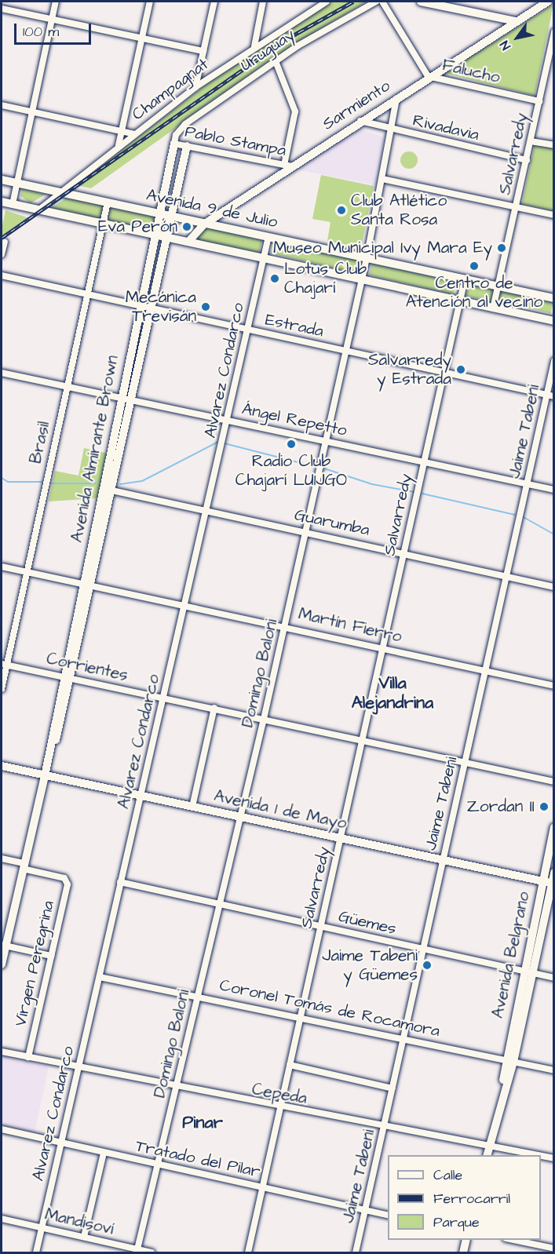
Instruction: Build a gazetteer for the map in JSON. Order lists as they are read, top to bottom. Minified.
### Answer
{"streets":{"main road":["Sarmiento","Avenida 9 de Julio","Avenida Almirante Brown","Avenida 1 de Mayo","Avenida Belgrano"],"street":["Uruguay","Falucho","Champagnat","Rivadavia","Pablo Stampa","Salvarredy","Estrada","Alvarez Condarco","Ángel Repetto","Jaime Tabeni","Brasil","Guarumba","Martín Fierro","Corrientes","Domingo Baloni","Güemes","Virgen Peregrina","Coronel Tomás de Rocamora","Cepeda","Tratado del Pilar","Mandisoví"]},"crossings":[["Uruguay","Avenida Almirante Brown"],["Falucho","Sarmiento"],["Falucho","Salvarredy"],["Champagnat","Avenida 9 de Julio"],["Sarmiento","Rivadavia"],["Sarmiento","Pablo Stampa"],["Sarmiento","Avenida 9 de Julio"],["Sarmiento","Domingo Baloni"],["Rivadavia","Salvarredy"],["Rivadavia","Domingo Baloni"],["Pablo Stampa","Avenida Almirante Brown"],["Salvarredy","Avenida 9 de Julio"],["Salvarredy","Estrada"],["Salvarredy","Ángel Repetto"],["Salvarredy","Guarumba"],["Salvarredy","Martín Fierro"],["Salvarredy","Corrientes"],["Salvarredy","Avenida 1 de Mayo"],["Salvarredy","Güemes"],["Salvarredy","Coronel Tomás de Rocamora"],["Salvarredy","Cepeda"],["Salvarredy","Tratado del Pilar"],["Avenida 9 de Julio","Alvarez Condarco"],["Avenida 9 de Julio","Brasil"],["Avenida 9 de Julio","Avenida Almirante Brown"],["Avenida 9 de Julio","Domingo Baloni"],["Estrada","Alvarez Condarco"],["Estrada","Jaime Tabeni"],["Estrada","Brasil"],["Estrada","Avenida Almirante Brown"],["Estrada","Domingo Baloni"],["Alvarez Condarco","Ángel Repetto"],["Alvarez Condarco","Guarumba"],["Alvarez Condarco","Martín Fierro"],["Alvarez Condarco","Corrientes"],["Alvarez Condarco","Avenida 1 de Mayo"],["Alvarez Condarco","Güemes"],["Alvarez Condarco","Coronel Tomás de Rocamora"],["Alvarez Condarco","Cepeda"],["Alvarez Condarco","Tratado del Pilar"],["Alvarez Condarco","Mandisoví"],["Ángel Repetto","Jaime Tabeni"],["Ángel Repetto","Brasil"],["Ángel Repetto","Avenida Almirante Brown"],["Ángel Repetto","Domingo Baloni"],["Jaime Tabeni","Guarumba"],["Jaime Tabeni","Martín Fierro"],["Jaime Tabeni","Corrientes"],["Jaime Tabeni","Avenida 1 de Mayo"],["Jaime Tabeni","Güemes"],["Jaime Tabeni","Coronel Tomás de Rocamora"],["Jaime Tabeni","Cepeda"],["Jaime Tabeni","Tratado del Pilar"],["Brasil","Martín Fierro"],["Brasil","Corrientes"],["Avenida Almirante Brown","Guarumba"],["Avenida Almirante Brown","Martín Fierro"],["Avenida Almirante Brown","Corrientes"],["Avenida Almirante Brown","Avenida 1 de Mayo"],["Avenida Almirante Brown","Virgen Peregrina"],["Guarumba","Domingo Baloni"],["Martín Fierro","Domingo Baloni"],["Corrientes","Domingo Baloni"],["Domingo Baloni","Avenida 1 de Mayo"],["Domingo Baloni","Güemes"],["Domingo Baloni","Coronel Tomás de Rocamora"],["Domingo Baloni","Cepeda"],["Domingo Baloni","Tratado del Pilar"],["Domingo Baloni","Mandisoví"],["Avenida 1 de Mayo","Avenida Belgrano"],["Güemes","Avenida Belgrano"],["Avenida Belgrano","Coronel Tomás de Rocamora"],["Avenida Belgrano","Cepeda"],["Virgen Peregrina","Cepeda"]],"districts":["Villa Alejandrina","Pinar"],"places":["Club Atlético Santa Rosa","Eva Perón","Museo Municipal Ivy Mara Ey","Centro de Atención al vecino","Lotus Club Chajarí","Mecánica Trevisán","Salvarredy y Estrada","Radio Club Chajarí LU1JGO","Zordan II","Jaime Tabeni y Güemes"],"legend":["Calle","Ferrocarril","Parque"],"scale_bar":"100 m","north":"bottom left"}
